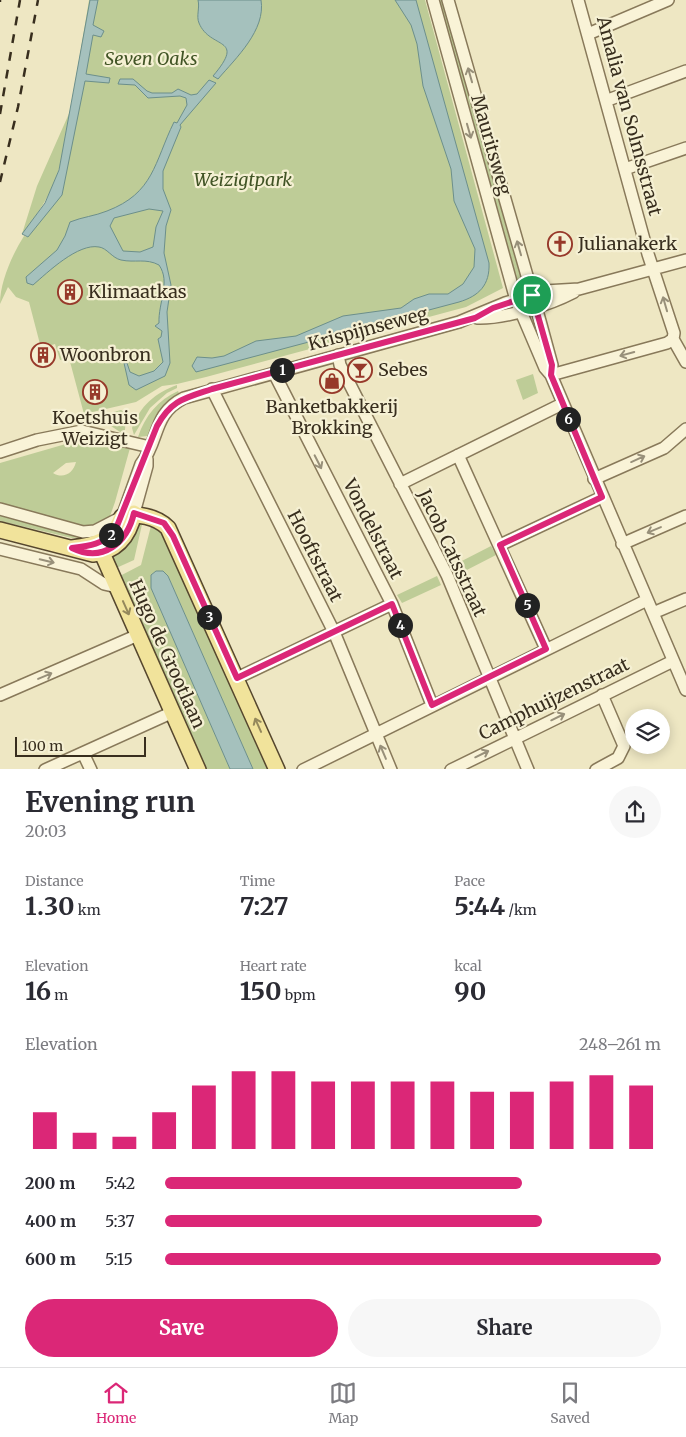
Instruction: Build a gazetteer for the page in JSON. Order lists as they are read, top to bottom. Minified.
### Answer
{"streets":{"main road":["Hugo de Grootlaan"],"street":["Amalia van Solmsstraat","Mauritsweg","Krispijnseweg","Vondelstraat","Jacob Catsstraat","Hooftstraat","Camphuijzenstraat"]},"crossings":[["Amalia van Solmsstraat","Krispijnseweg"],["Mauritsweg","Krispijnseweg"],["Krispijnseweg","Vondelstraat"],["Krispijnseweg","Jacob Catsstraat"],["Krispijnseweg","Hooftstraat"],["Jacob Catsstraat","Camphuijzenstraat"]],"one_way":["Vondelstraat"],"parks":["Seven Oaks","Weizigtpark"],"places":{"church":["Julianakerk"],"building":["Klimaatkas","Woonbron","Koetshuis Weizigt"],"bar":["Sebes"],"shop":["Banketbakkerij Brokking"]},"scale_bar":"100 m","page":{"pins":["1","6","2","5","3","4"],"scale":"100 m","heading":["Evening run","20:03"],"stats":[["Distance","1.30 km"],["Time","7:27"],["Pace","5:44 /km"],["Elevation","16 m"],["Heart rate","150 bpm"],["kcal","90"]],"chart":["Elevation","248–261 m"],"list":[{"name":"200 m","note":"5:42"},{"name":"400 m","note":"5:37"},{"name":"600 m","note":"5:15"}],"buttons":["Save","Share"],"tabs":["Home","Map","Saved"]}}
